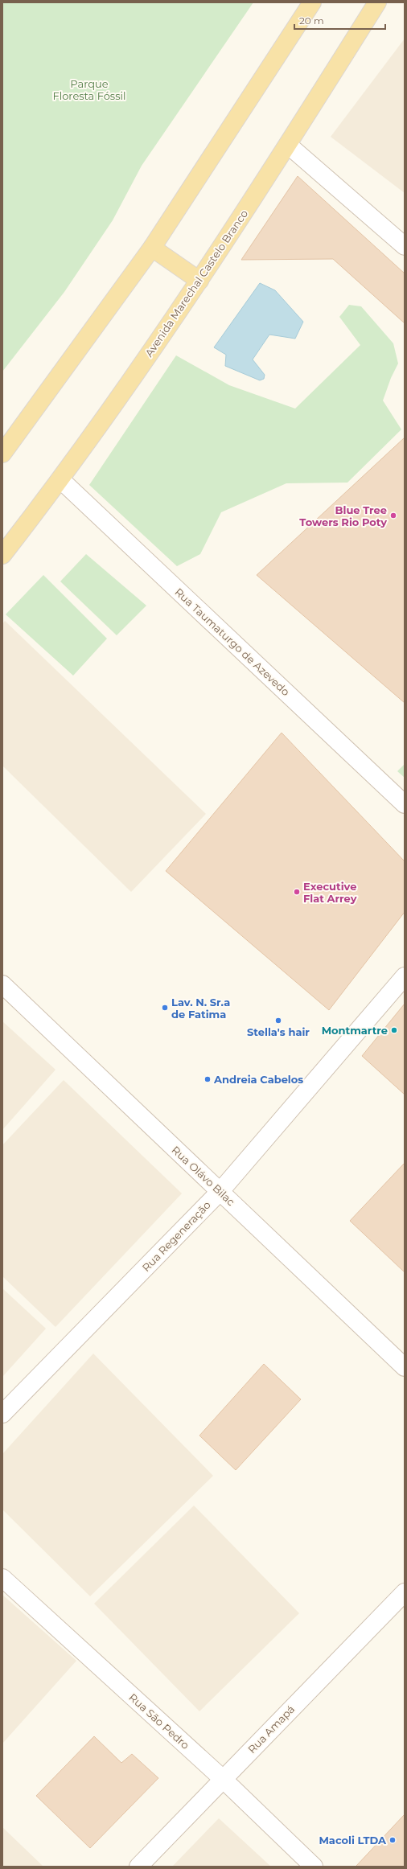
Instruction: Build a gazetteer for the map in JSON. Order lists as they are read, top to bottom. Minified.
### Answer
{"streets":{"main road":["Avenida Marechal Castelo Branco"],"street":["Rua Taumaturgo de Azevedo","Rua Olávo Bilac","Rua Regeneração","Rua São Pedro","Rua Amapá"]},"crossings":[["Avenida Marechal Castelo Branco","Rua Taumaturgo de Azevedo"],["Rua Olávo Bilac","Rua Regeneração"],["Rua São Pedro","Rua Amapá"]],"parks":["Parque Floresta Fóssil"],"places":["Blue Tree Towers Rio Poty","Executive Flat Arrey","Lav. N. Sr.a de Fatima","Stella's hair","Montmartre","Andreia Cabelos","Macoli LTDA"],"scale_bar":"20 m"}
